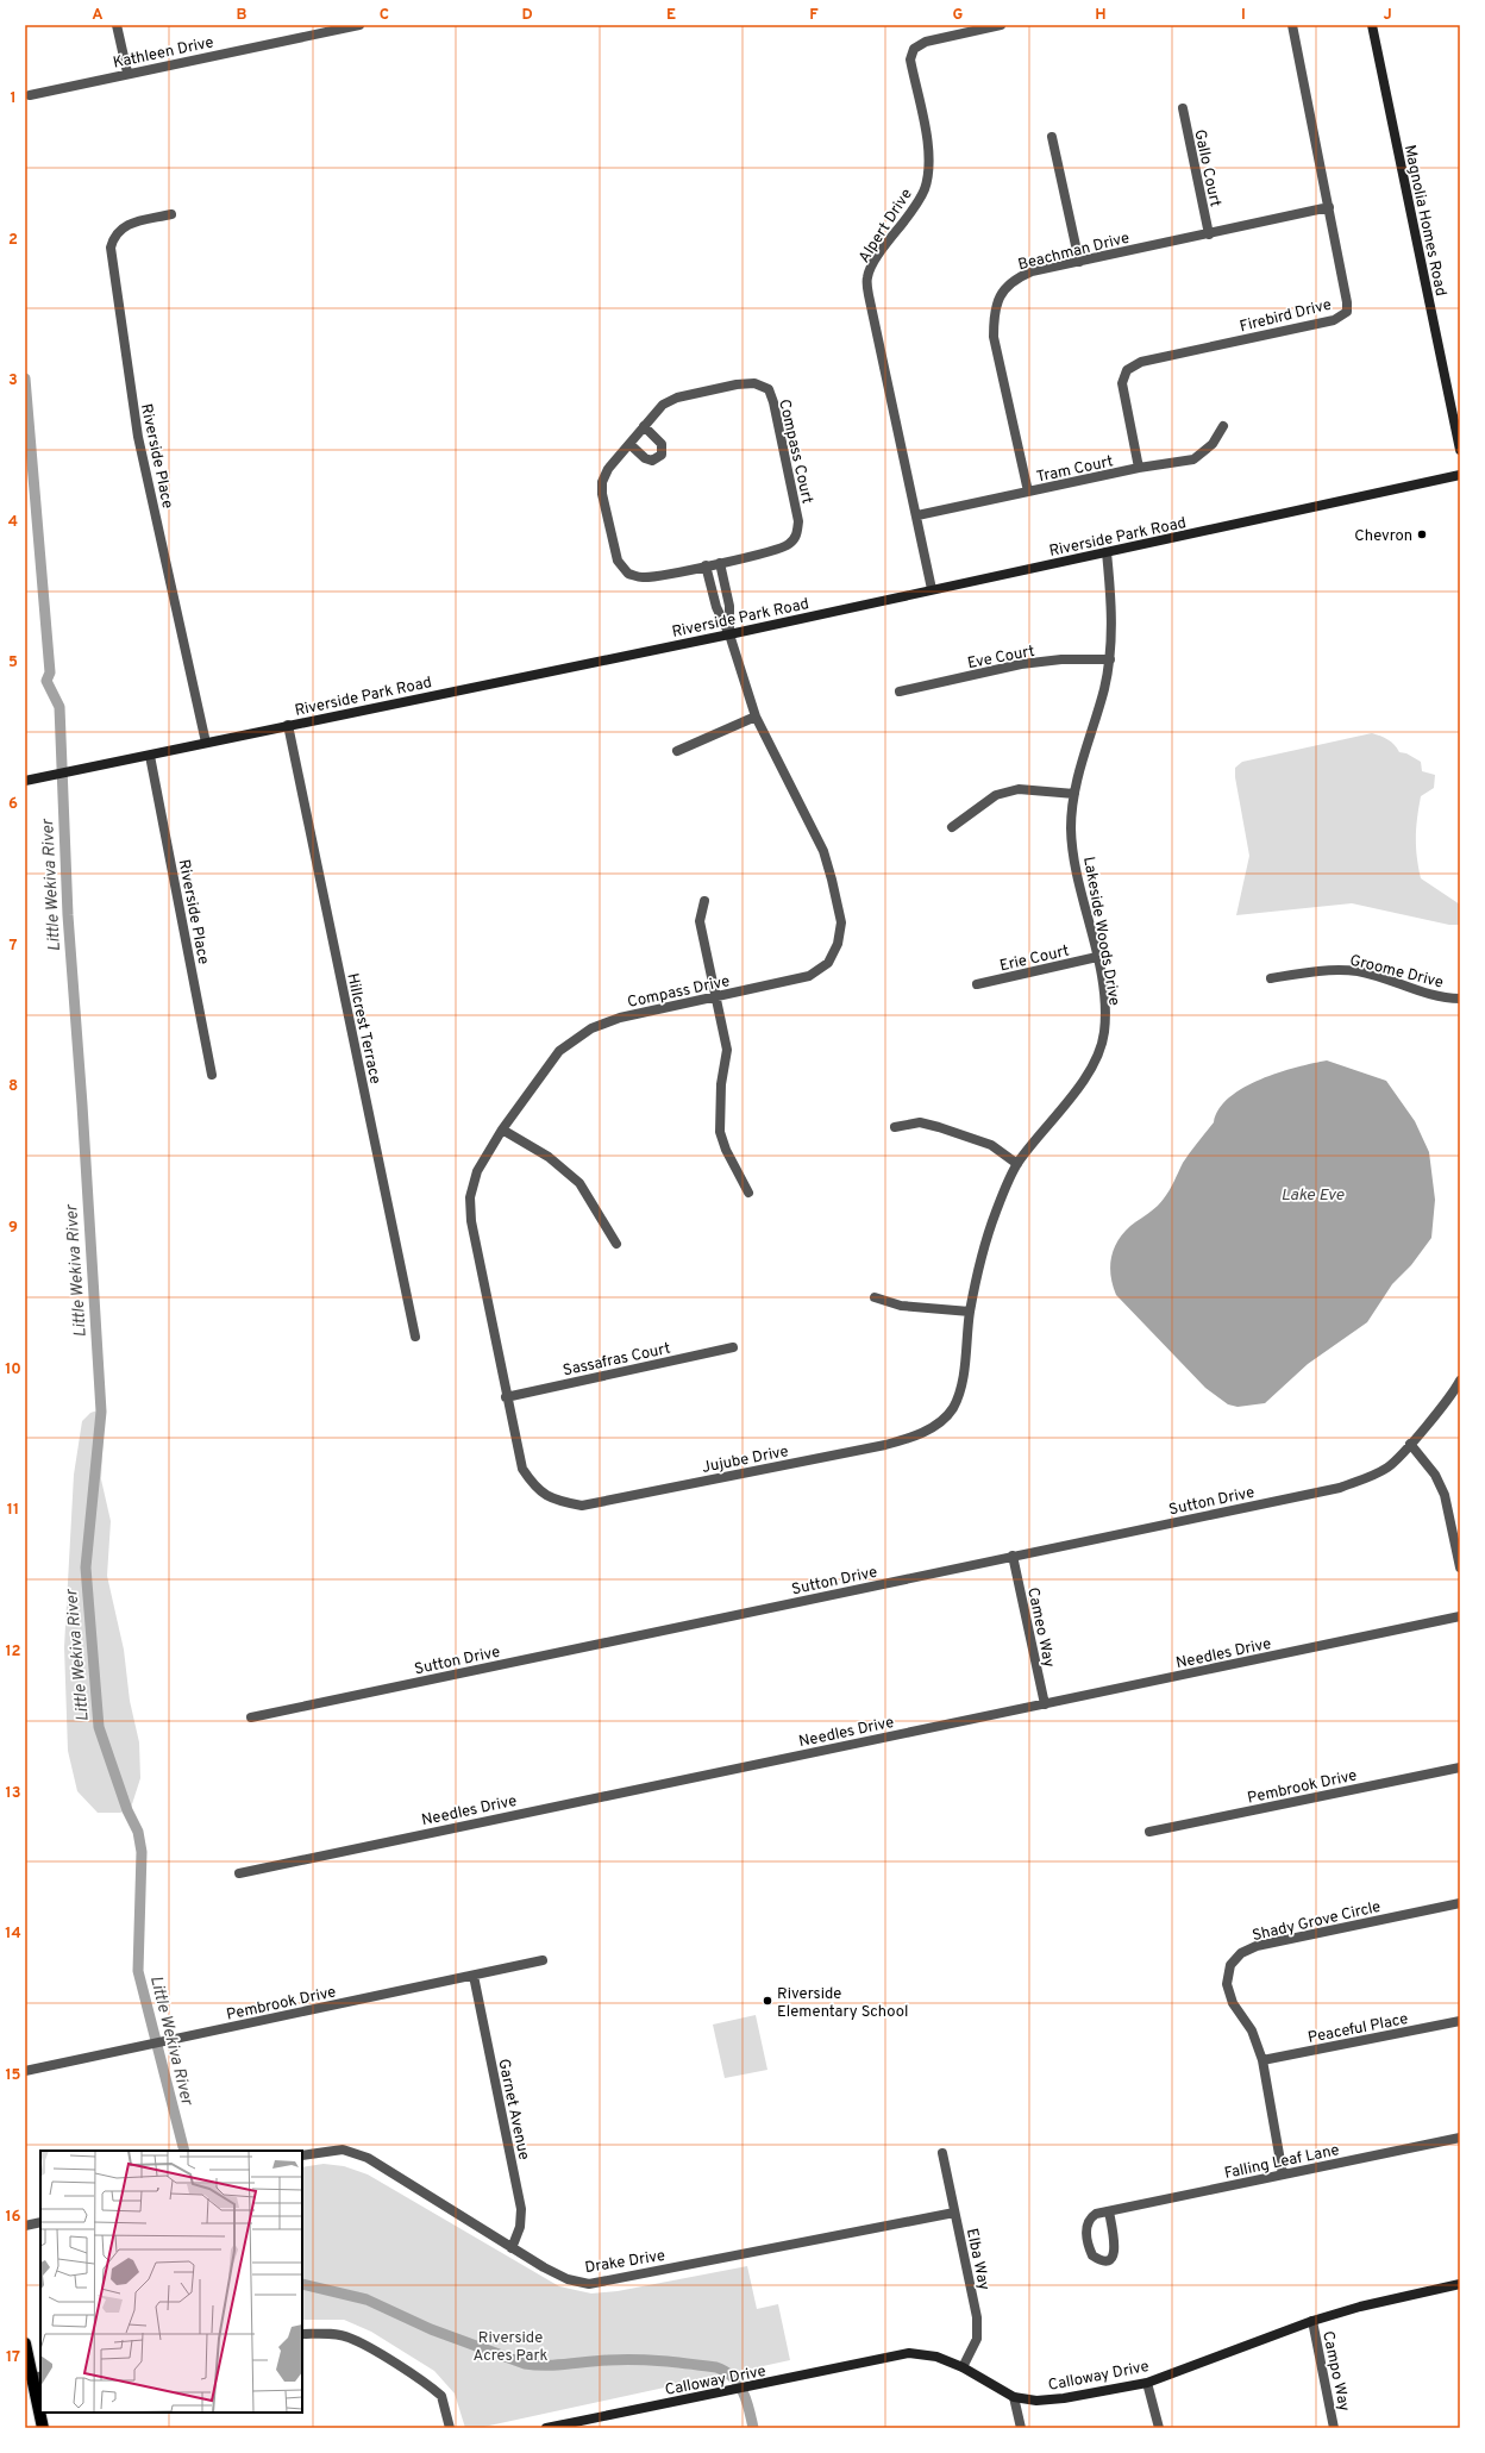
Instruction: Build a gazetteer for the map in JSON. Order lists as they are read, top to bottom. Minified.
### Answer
{"streets":{"street":["Kathleen Drive","Gallo Court","Magnolia Homes Road","Alpert Drive","Beachman Drive","Firebird Drive","Compass Court","Riverside Place","Tram Court","Riverside Park Road","Eve Court","Lakeside Woods Drive","Erie Court","Groome Drive","Compass Drive","Hillcrest Terrace","Sassafras Court","Jujube Drive","Sutton Drive","Cameo Way","Needles Drive","Pembrook Drive","Shady Grove Circle","Peaceful Place","Garnet Avenue","Falling Leaf Lane","Elba Way","Drake Drive","Campo Way","Calloway Drive"]},"crossings":[["Gallo Court","Beachman Drive"],["Alpert Drive","Tram Court"],["Alpert Drive","Riverside Park Road"],["Beachman Drive","Firebird Drive"],["Beachman Drive","Tram Court"],["Firebird Drive","Tram Court"],["Riverside Place","Riverside Park Road"],["Riverside Park Road","Lakeside Woods Drive"],["Riverside Park Road","Compass Drive"],["Riverside Park Road","Hillcrest Terrace"],["Eve Court","Lakeside Woods Drive"],["Lakeside Woods Drive","Erie Court"],["Lakeside Woods Drive","Jujube Drive"],["Compass Drive","Sassafras Court"],["Compass Drive","Jujube Drive"],["Sassafras Court","Jujube Drive"],["Sutton Drive","Cameo Way"],["Cameo Way","Needles Drive"],["Pembrook Drive","Garnet Avenue"],["Shady Grove Circle","Peaceful Place"],["Shady Grove Circle","Falling Leaf Lane"],["Garnet Avenue","Drake Drive"],["Elba Way","Drake Drive"],["Elba Way","Calloway Drive"],["Campo Way","Calloway Drive"]],"water":["Little Wekiva River","Lake Eve"],"parks":["Riverside Acres Park"],"places":["Chevron","Riverside Elementary School"],"grid":{"columns":["A","B","C","D","E","F","G","H","I","J"],"rows":["1","2","3","4","5","6","7","8","9","10","11","12","13","14","15","16","17"]}}
